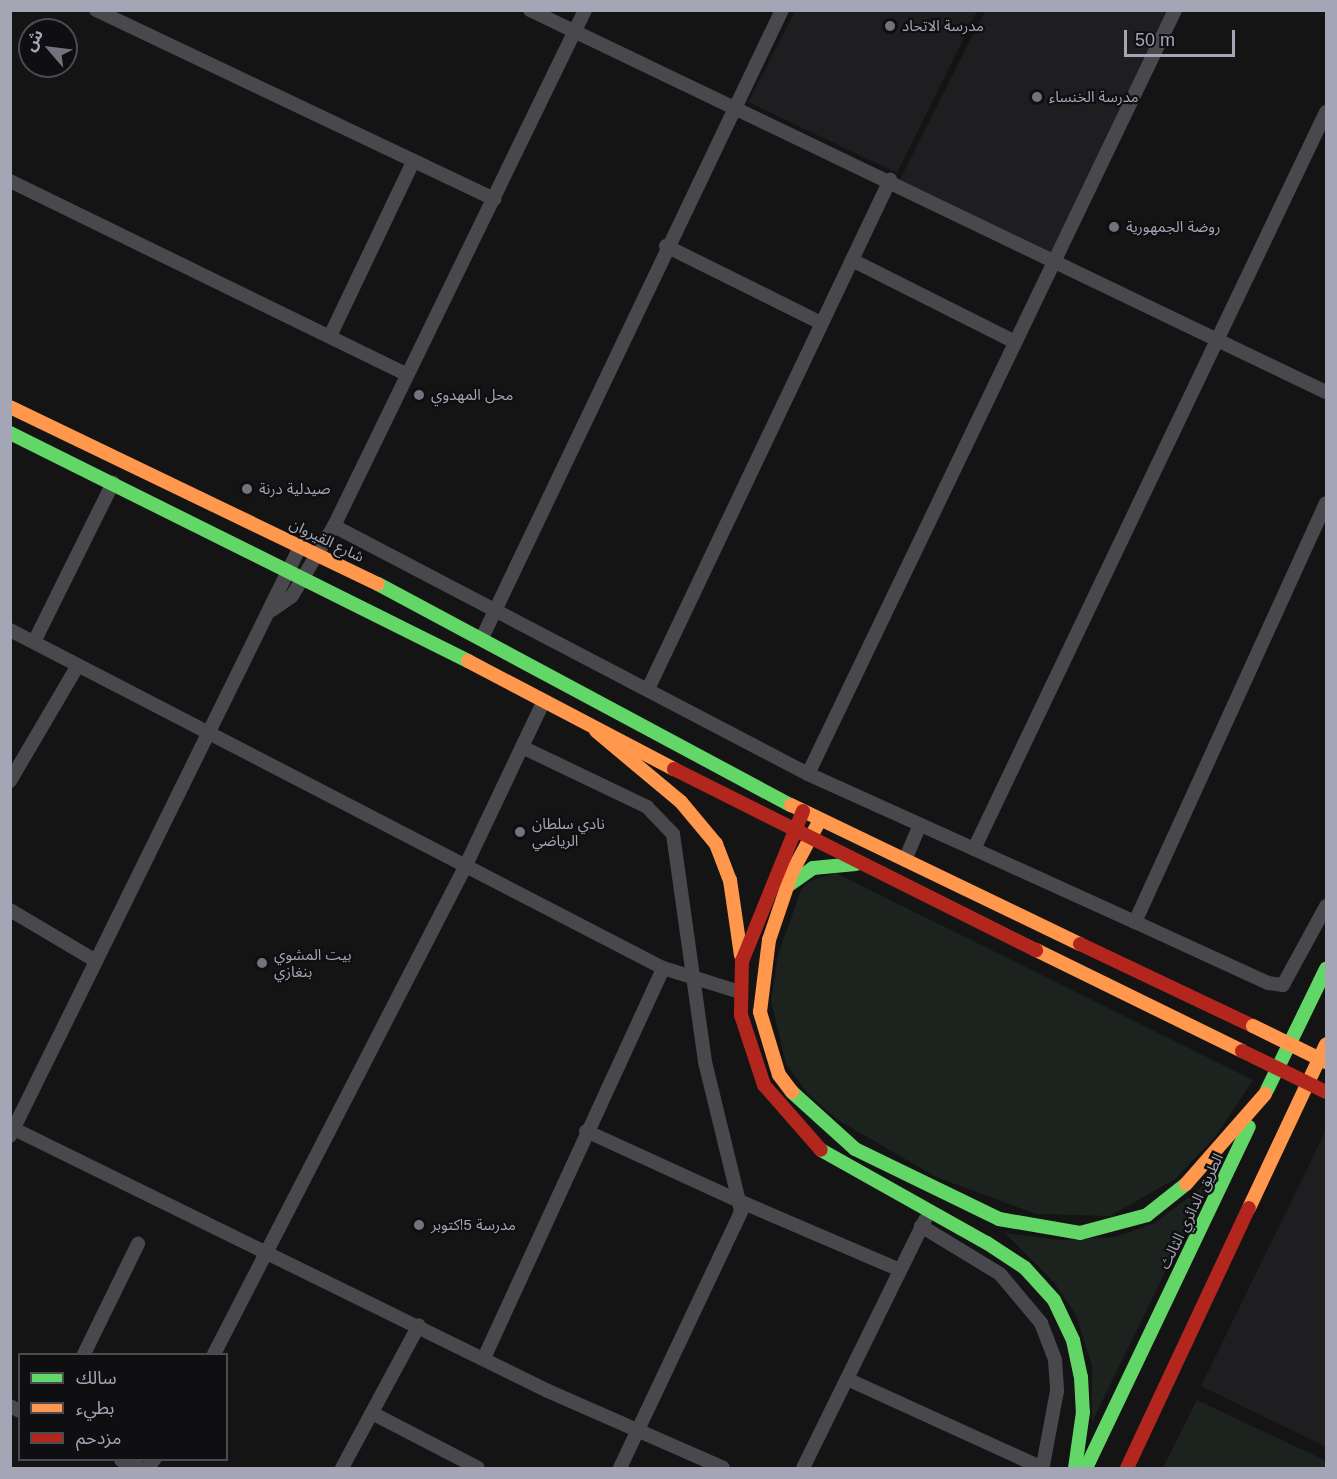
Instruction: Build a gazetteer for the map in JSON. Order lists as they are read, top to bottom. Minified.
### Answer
{"streets":{"main road":["شارع القيروان","الطريق الدائري الثالث"]},"places":["مدرسة الاتحاد","مدرسة الخنساء","روضة الجمهورية","محل المهدوي","صيدلية درنة","نادي سلطان الرياضي","بيت المشوي بنغازي","مدرسة 5اكتوبر"],"legend":["سالك","بطيء","مزدحم"],"scale_bar":"50 m","north":"top left"}
